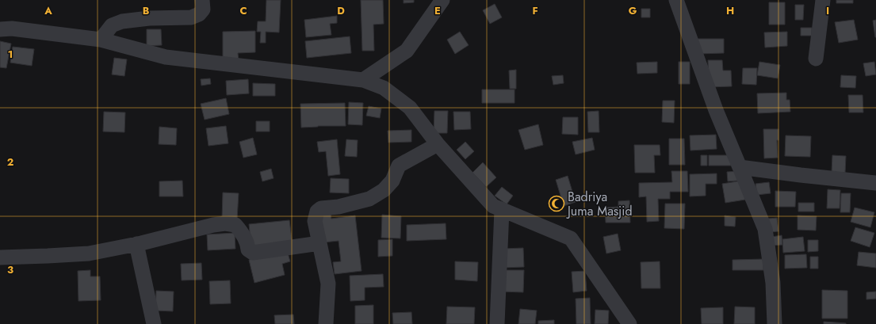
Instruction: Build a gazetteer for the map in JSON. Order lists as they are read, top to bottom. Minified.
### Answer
{"places":{"mosque":["Badriya Juma Masjid"]},"grid":{"columns":["A","B","C","D","E","F","G","H","I"],"rows":["1","2","3"]}}
